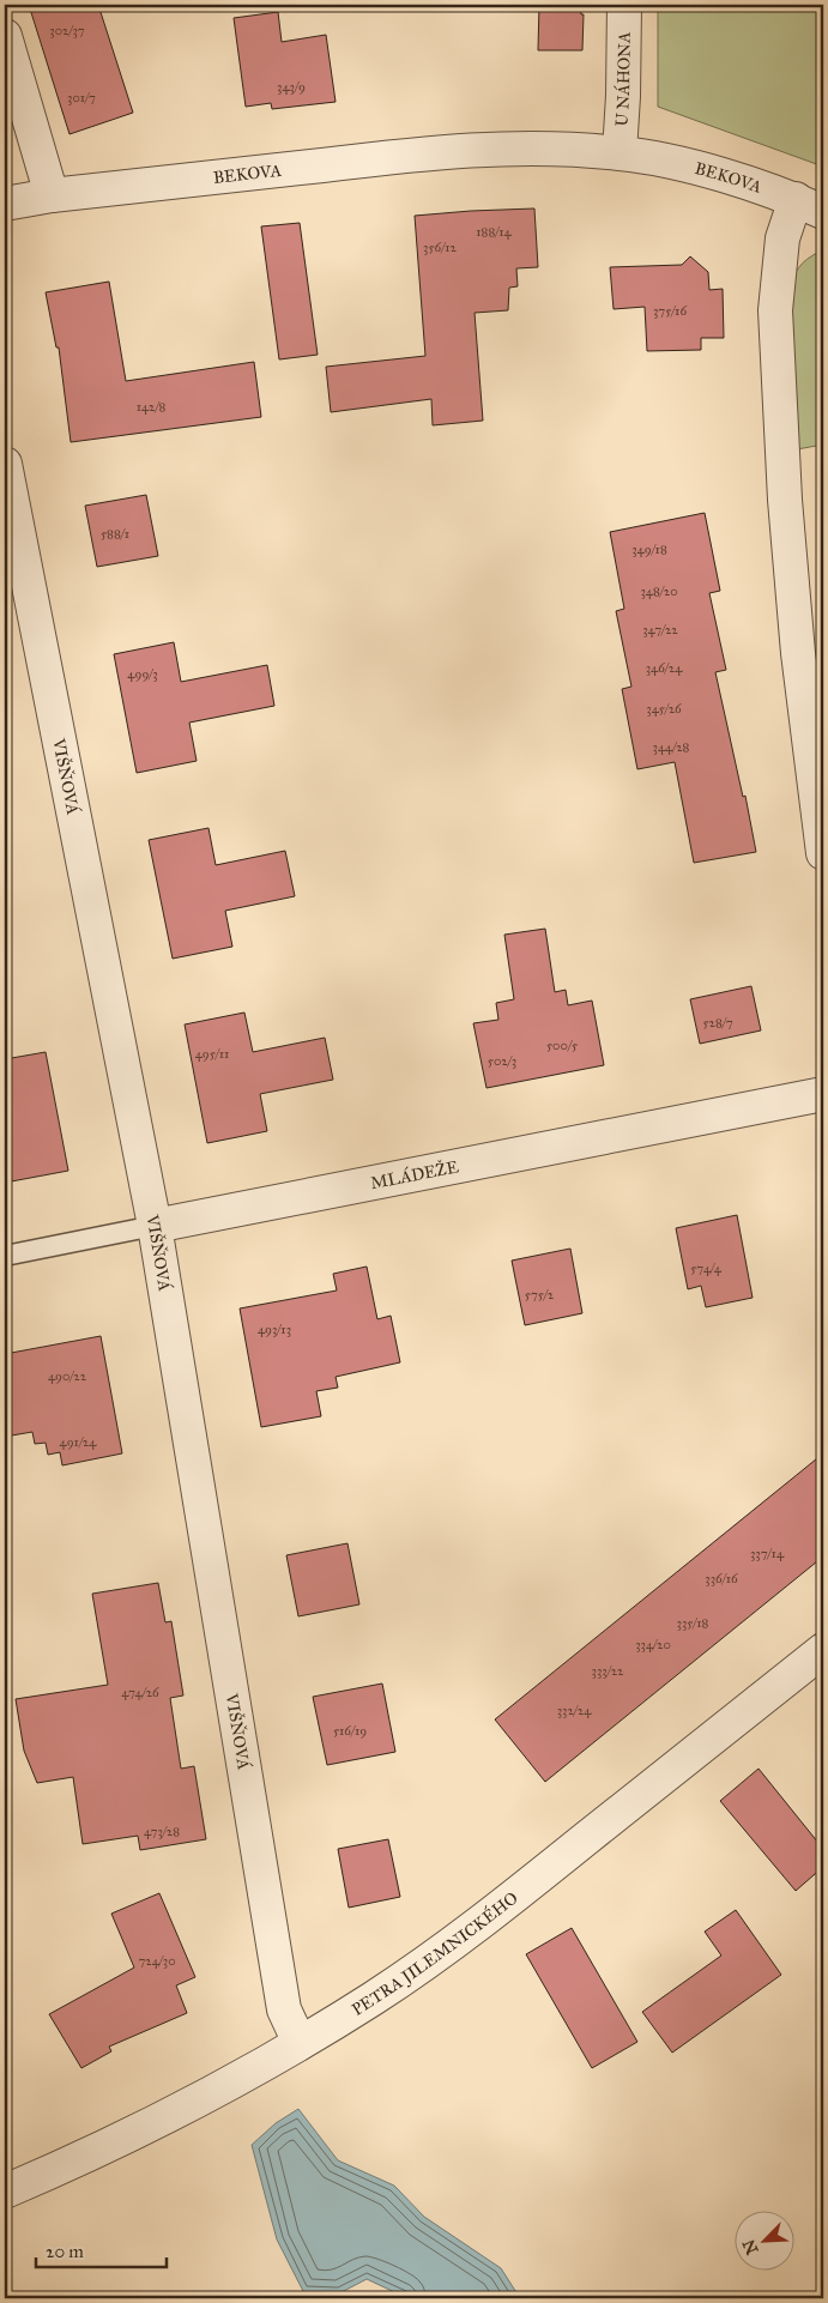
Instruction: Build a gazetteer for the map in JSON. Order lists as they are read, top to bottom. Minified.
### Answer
{"streets":{"street":["U NÁHONA","BEKOVA","VIŠŇOVÁ","MLÁDEŽE","PETRA JILEMNICKÉHO"]},"crossings":[["U NÁHONA","BEKOVA"],["VIŠŇOVÁ","MLÁDEŽE"],["VIŠŇOVÁ","PETRA JILEMNICKÉHO"]],"house_numbers":["302/37","343/9","301/7","188/14","356/12","375/16","142/8","588/1","349/18","348/20","347/22","346/24","499/3","345/26","344/28","528/7","500/5","495/11","502/3","574/4","575/2","493/13","490/22","491/24","337/14","336/16","335/18","334/20","333/22","474/26","332/24","516/19","473/28","724/30"],"scale_bar":"20 m","north":"bottom left"}
